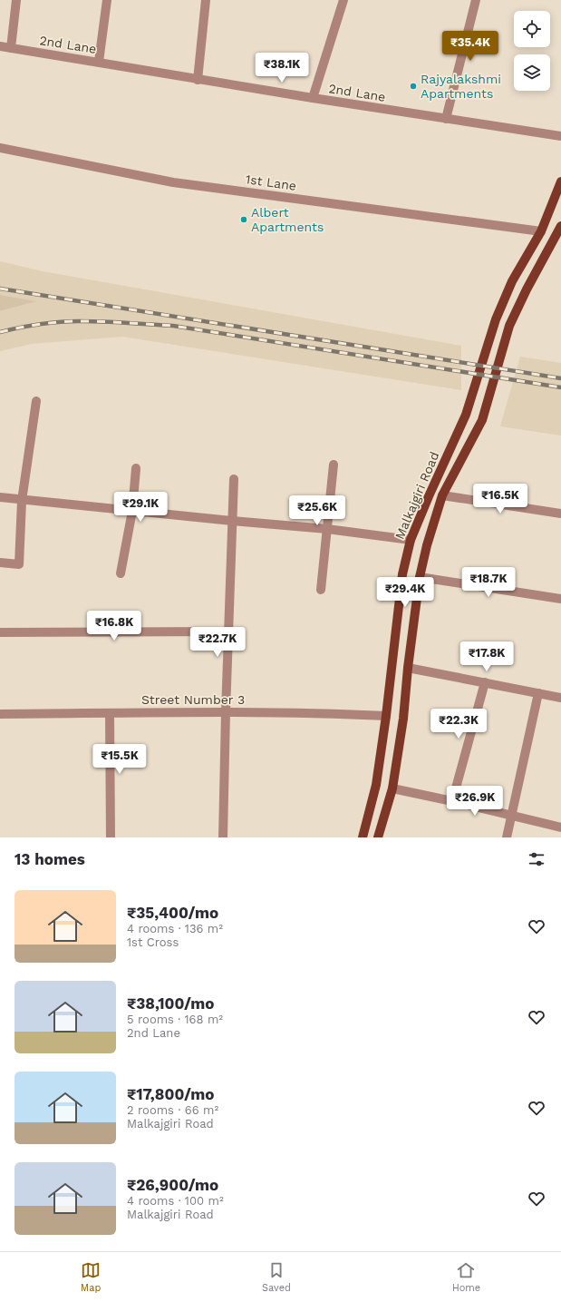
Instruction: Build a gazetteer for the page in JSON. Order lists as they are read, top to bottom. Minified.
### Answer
{"streets":{"main road":["Malkajgiri Road"],"street":["2nd Lane","1st Lane","Street Number 3"]},"crossings":[["1st Lane","Malkajgiri Road"],["Malkajgiri Road","Street Number 3"]],"places":["Rajyalakshmi Apartments","Albert Apartments"],"page":{"price":["₹35.4K","₹38.1K","₹16.5K","₹29.1K","₹25.6K","₹18.7K","₹29.4K","₹16.8K","₹22.7K","₹17.8K","₹22.3K","₹15.5K","₹26.9K"],"heading":"13 homes","list":[{"name":"₹35,400/mo","note":"4 rooms · 136 m² · 1st Cross"},{"name":"₹38,100/mo","note":"5 rooms · 168 m² · 2nd Lane"},{"name":"₹17,800/mo","note":"2 rooms · 66 m² · Malkajgiri Road"},{"name":"₹26,900/mo","note":"4 rooms · 100 m² · Malkajgiri Road"}],"tabs":["Map","Saved","Home"]}}
